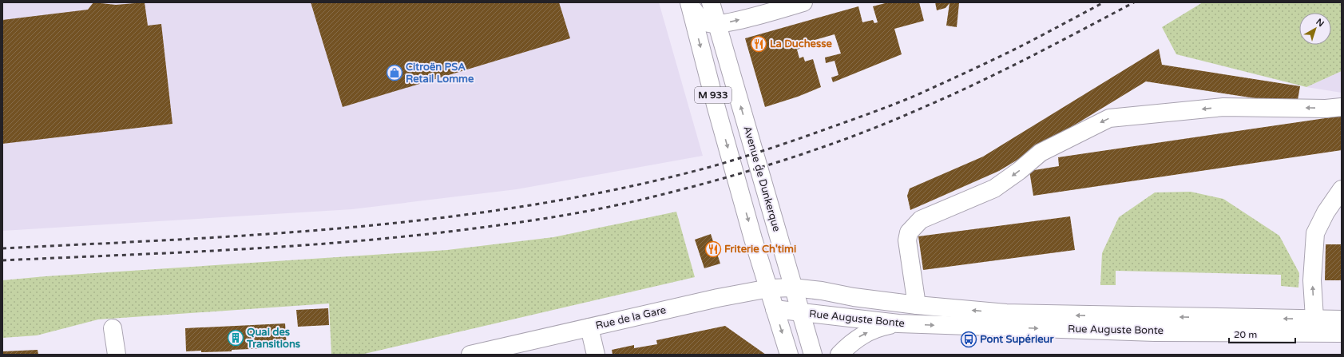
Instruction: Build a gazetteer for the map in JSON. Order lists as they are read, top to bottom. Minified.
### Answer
{"streets":{"street":["M 933","Avenue de Dunkerque","Rue de la Gare","Rue Auguste Bonte"]},"crossings":[["M 933","Rue de la Gare"],["M 933","Rue Auguste Bonte"],["Avenue de Dunkerque","Rue de la Gare"],["Avenue de Dunkerque","Rue Auguste Bonte"],["Rue de la Gare","Rue Auguste Bonte"]],"places":{"restaurant":["La Duchesse","Friterie Ch'timi"],"shop":["Citroën PSA Retail Lomme"],"building":["Quai des Transitions"],"bus stop":["Pont Supérieur"]},"scale_bar":"20 m","north":"top right"}
